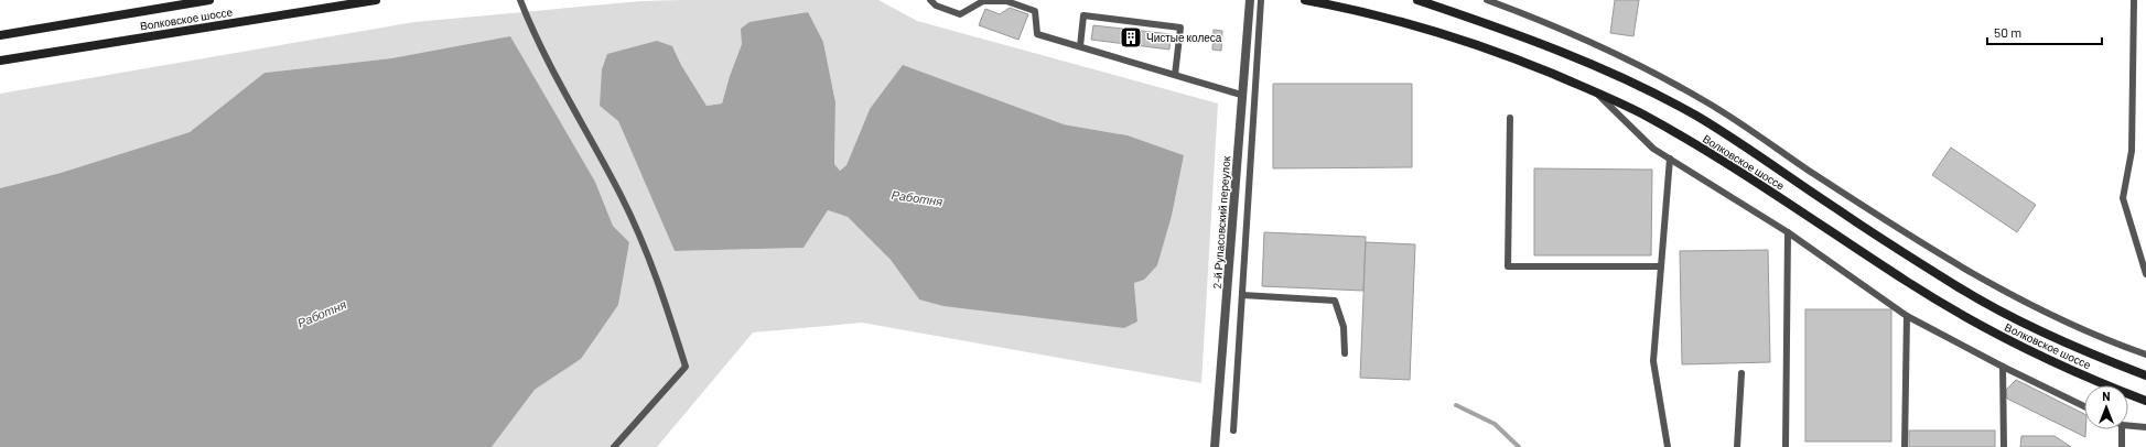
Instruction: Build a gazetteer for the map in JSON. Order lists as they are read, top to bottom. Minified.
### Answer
{"streets":{"main road":["Волковское шоссе"],"street":["2-й Рупасовский переулок"]},"water":["Работня"],"places":{"building":["Чистые колеса"]},"scale_bar":"50 m","north":"top"}
